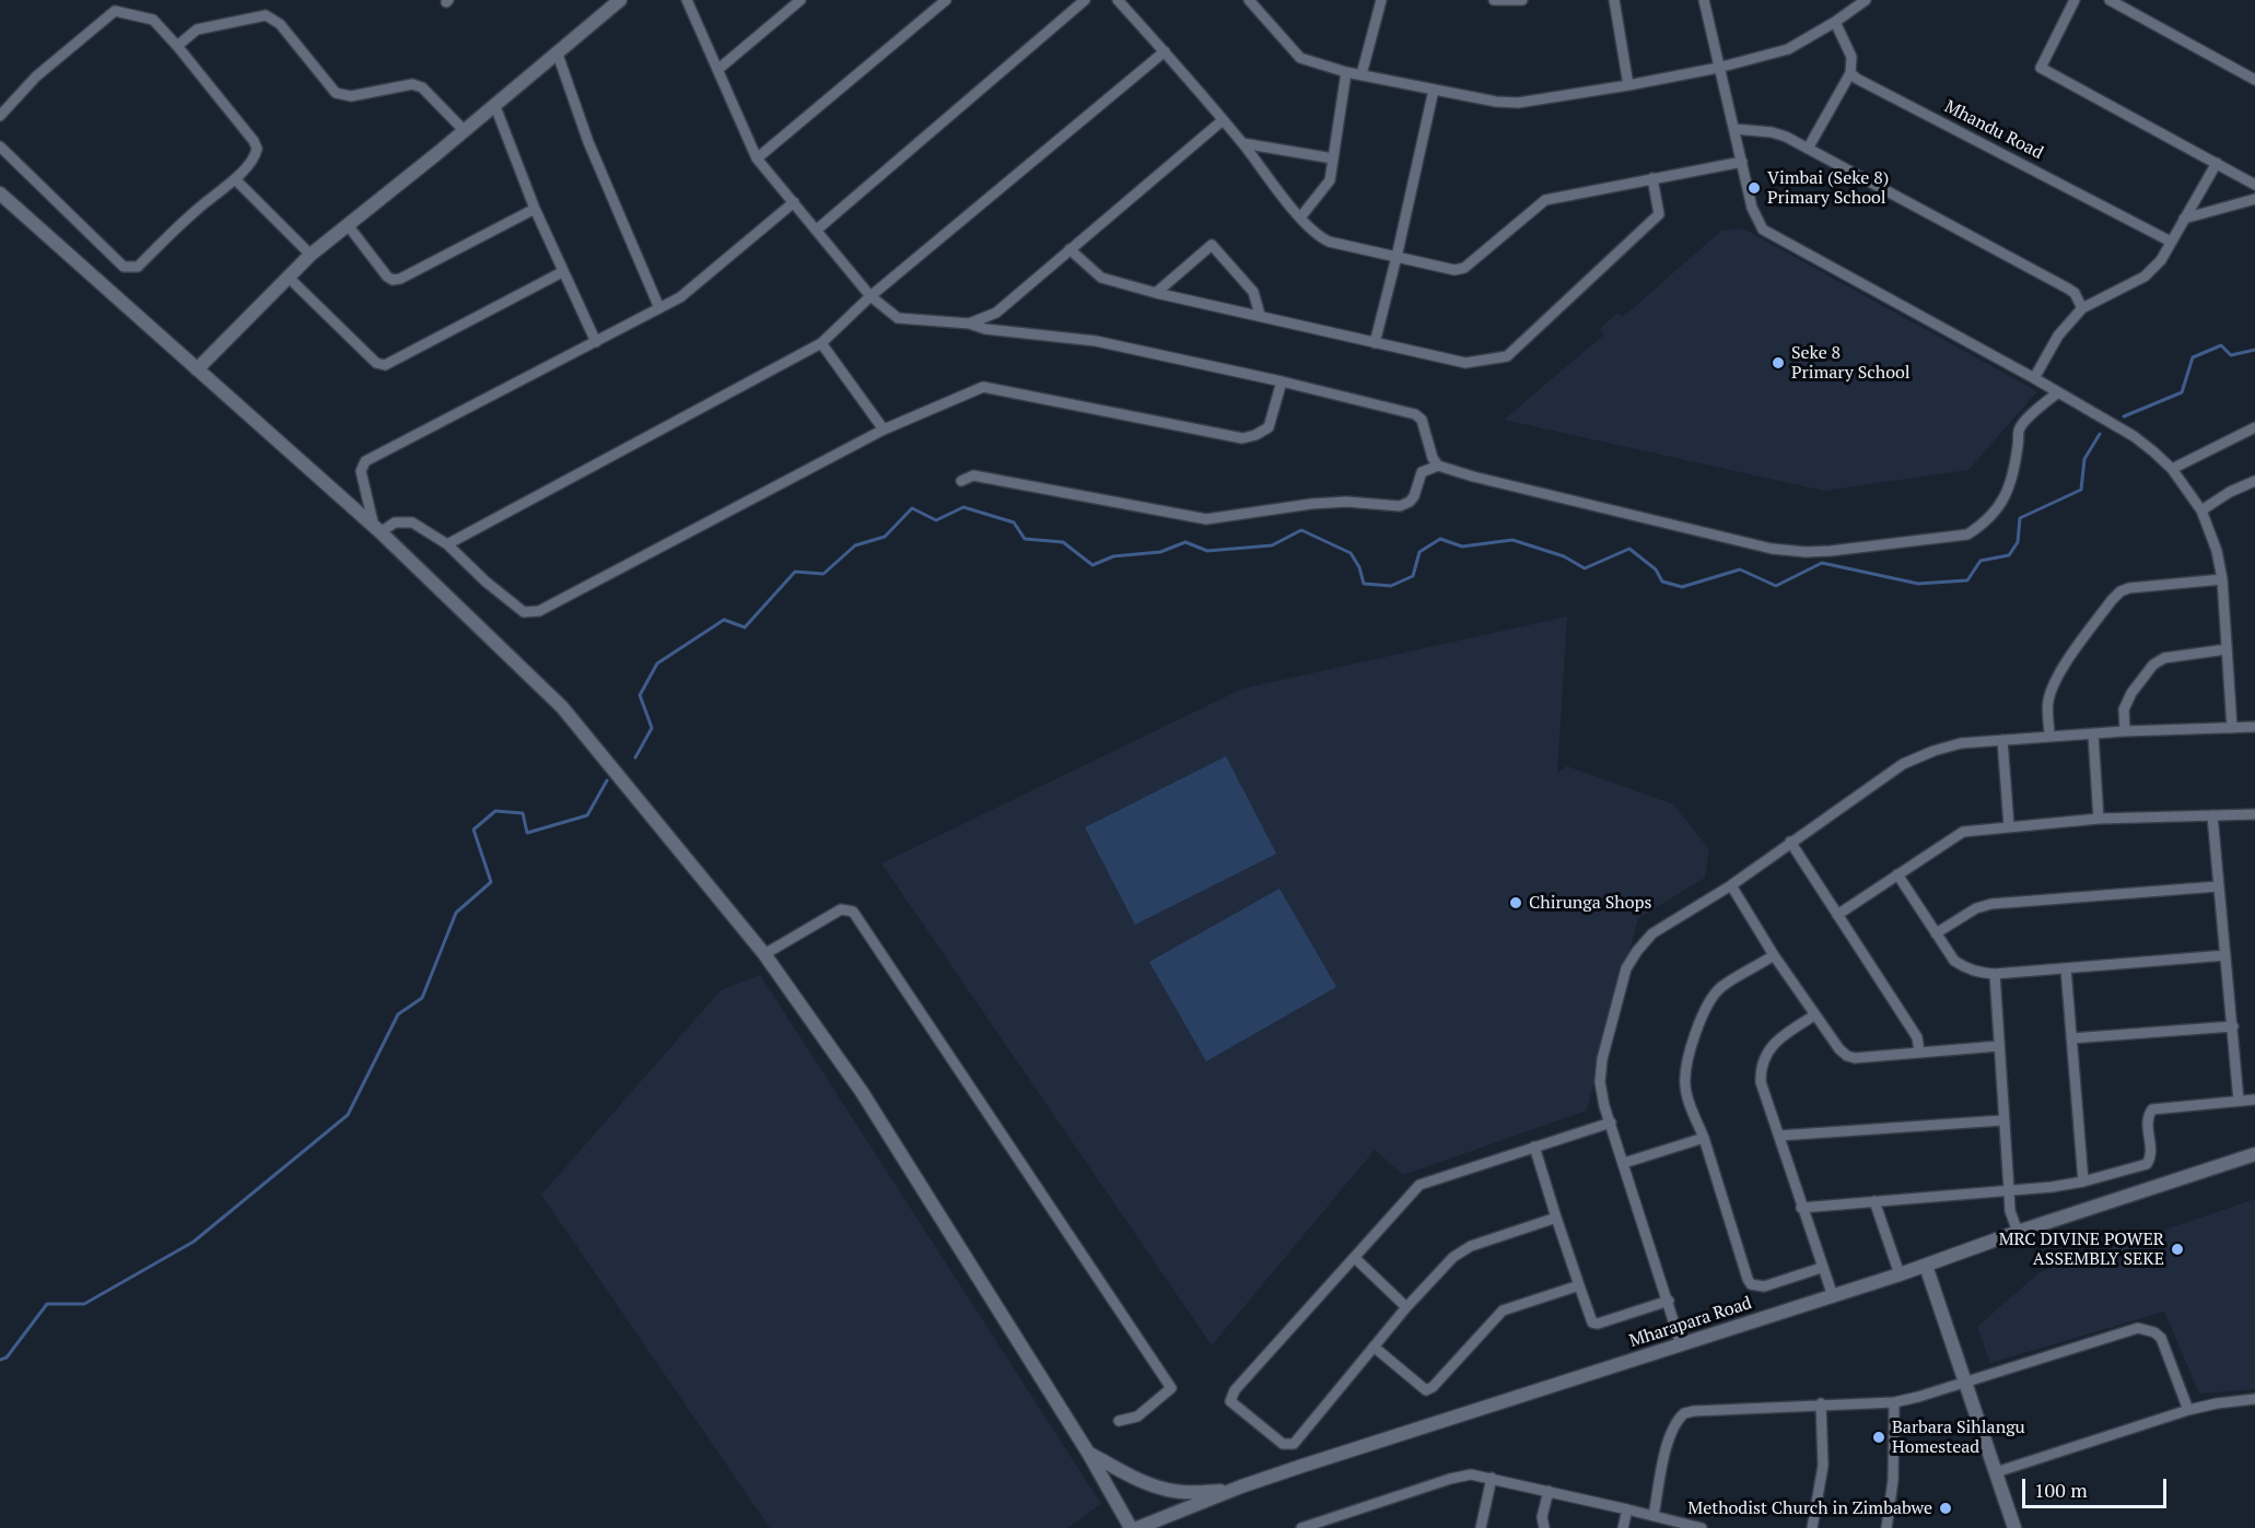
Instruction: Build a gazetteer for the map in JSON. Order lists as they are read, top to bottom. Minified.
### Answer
{"streets":{"main road":["Mharapara Road"],"street":["Mhandu Road"]},"places":["Vimbai (Seke 8) Primary School","Seke 8 Primary School","Chirunga Shops","MRC DIVINE POWER ASSEMBLY SEKE","Barbara Sihlangu Homestead","Methodist Church in Zimbabwe"],"scale_bar":"100 m"}
